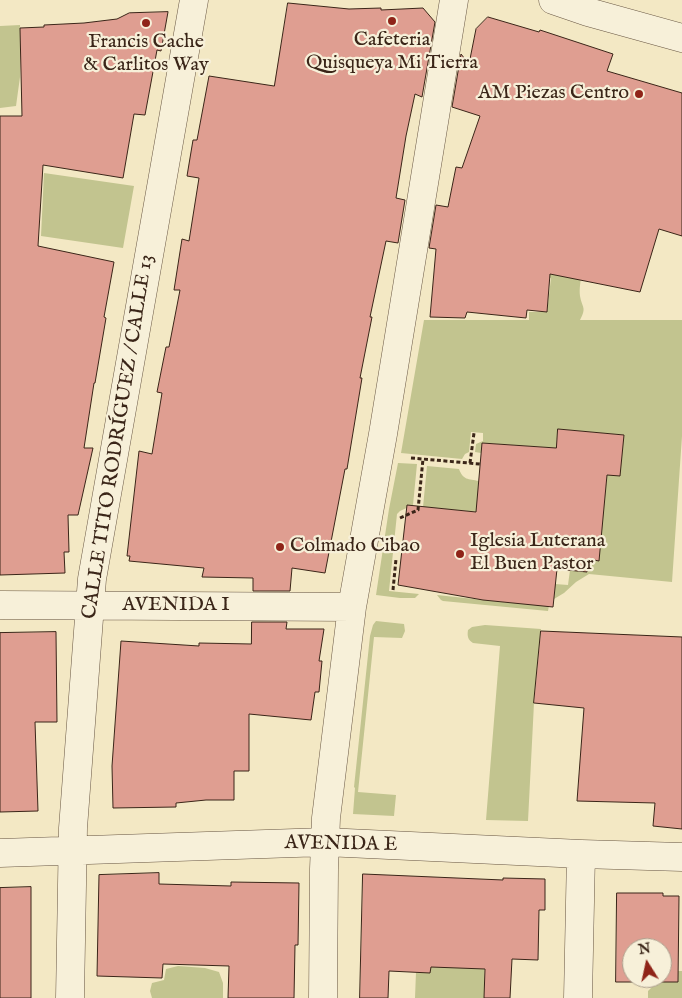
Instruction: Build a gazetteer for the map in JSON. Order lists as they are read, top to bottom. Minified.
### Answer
{"streets":{"street":["CALLE TITO RODRÍGUEZ / CALLE 13","AVENIDA I","AVENIDA E"]},"crossings":[["CALLE TITO RODRÍGUEZ / CALLE 13","AVENIDA I"],["CALLE TITO RODRÍGUEZ / CALLE 13","AVENIDA E"]],"places":["Cafeteria Quisqueya Mi Tierra","Francis Cache & Carlitos Way","AM Piezas Centro","Colmado Cibao","Iglesia Luterana El Buen Pastor"],"north":"top"}
